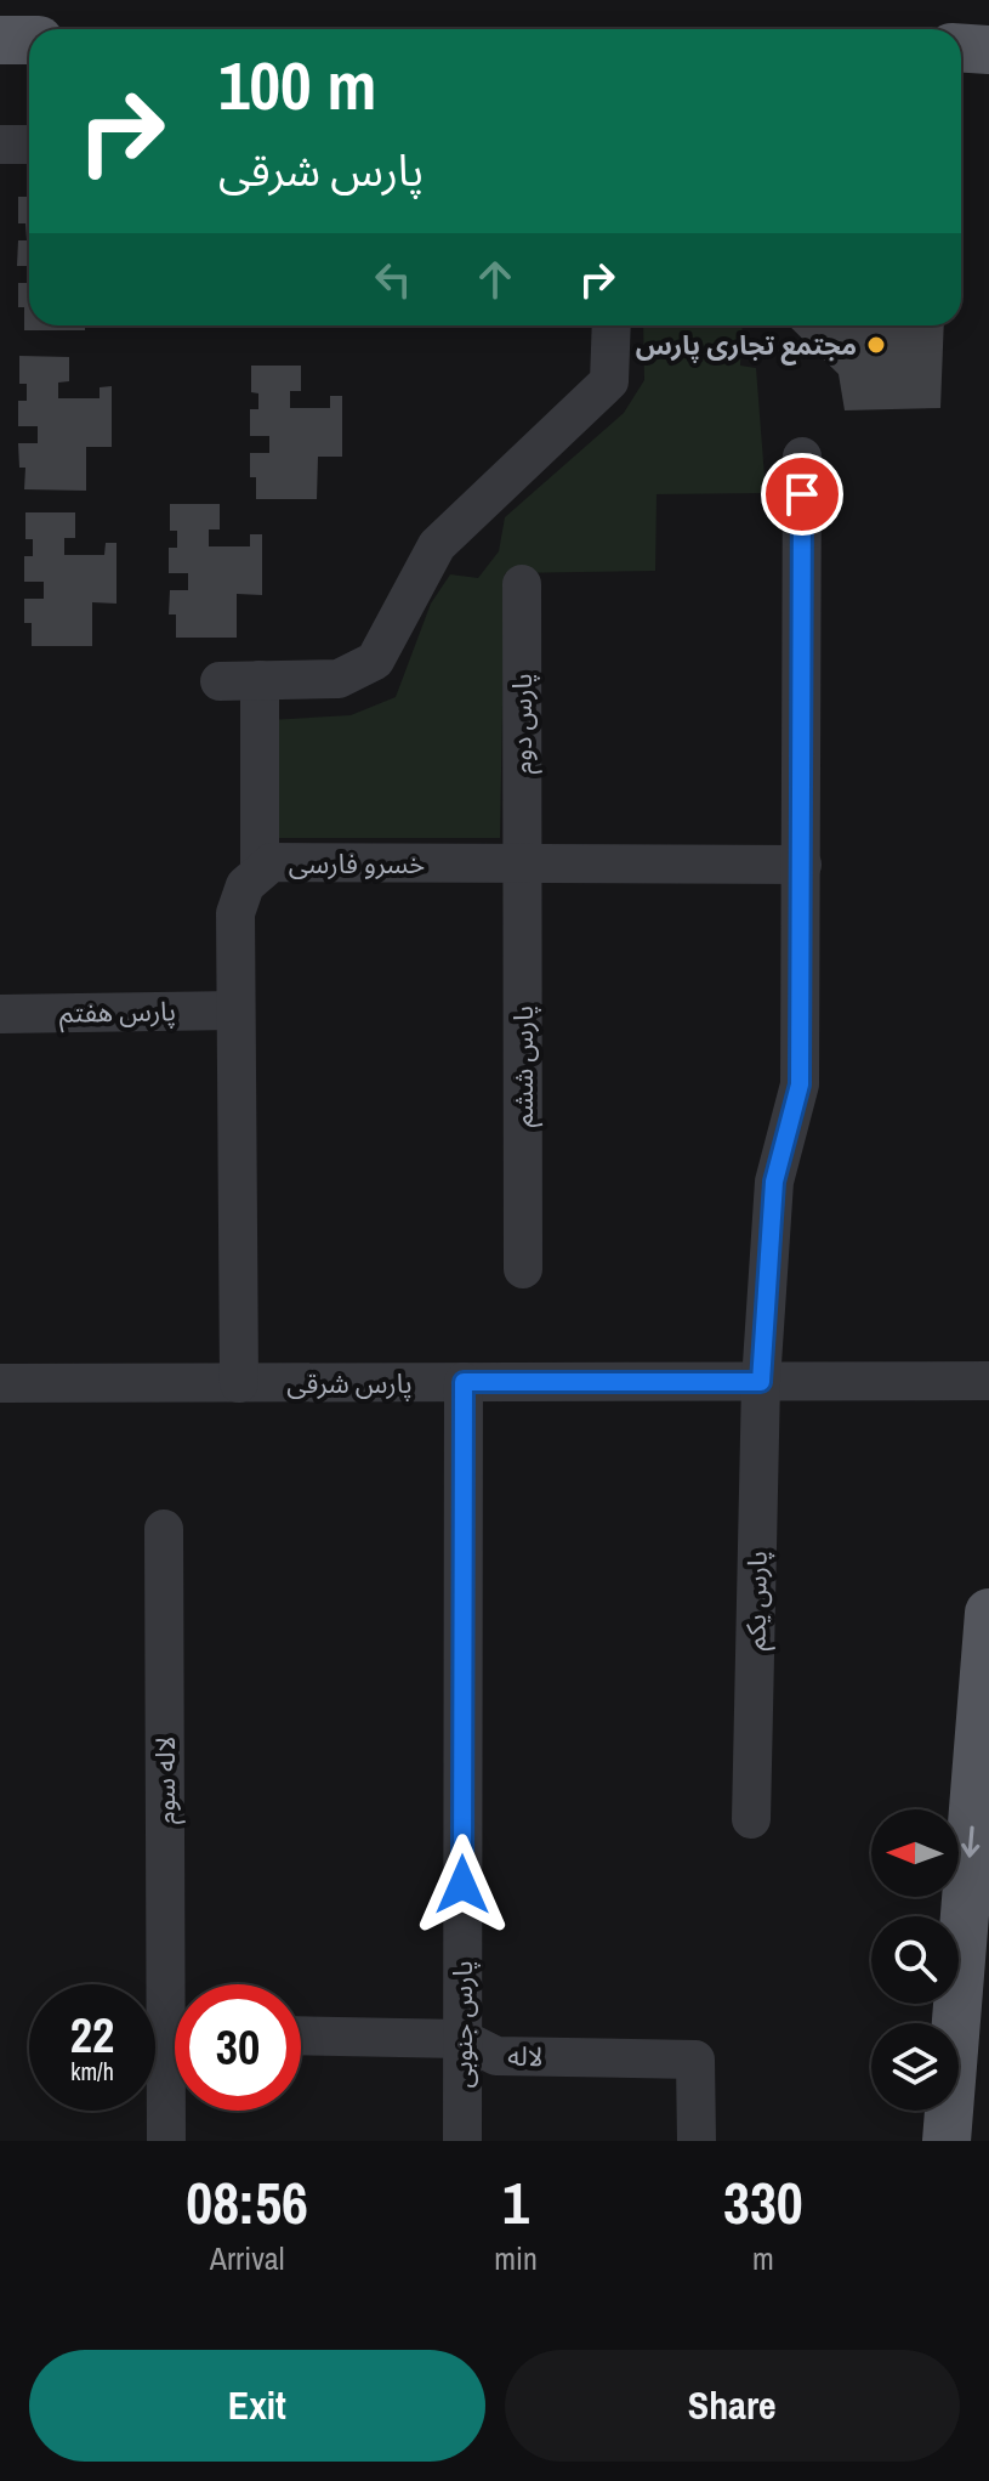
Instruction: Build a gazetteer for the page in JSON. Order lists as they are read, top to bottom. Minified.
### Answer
{"streets":{"street":["پارس دوم","خسرو فارسی","پارس هفتم","پارس ششم","پارس شرقی","پارس یکم","لاله سوم","پارس جنوبی","لاله"]},"crossings":[["پارس دوم","خسرو فارسی"],["پارس دوم","پارس ششم"],["خسرو فارسی","پارس هفتم"],["خسرو فارسی","پارس ششم"],["خسرو فارسی","پارس شرقی"],["خسرو فارسی","پارس یکم"],["پارس شرقی","پارس یکم"],["پارس شرقی","پارس جنوبی"],["پارس جنوبی","لاله"]],"places":["مجتمع تجاری پارس"],"north":"left","page":{"turn":["100 m","پارس شرقی"],"speed":"22 km/h","limit":"30","eta":["08:56","Arrival","1","min","330","m"],"buttons":["Exit","Share"]}}
